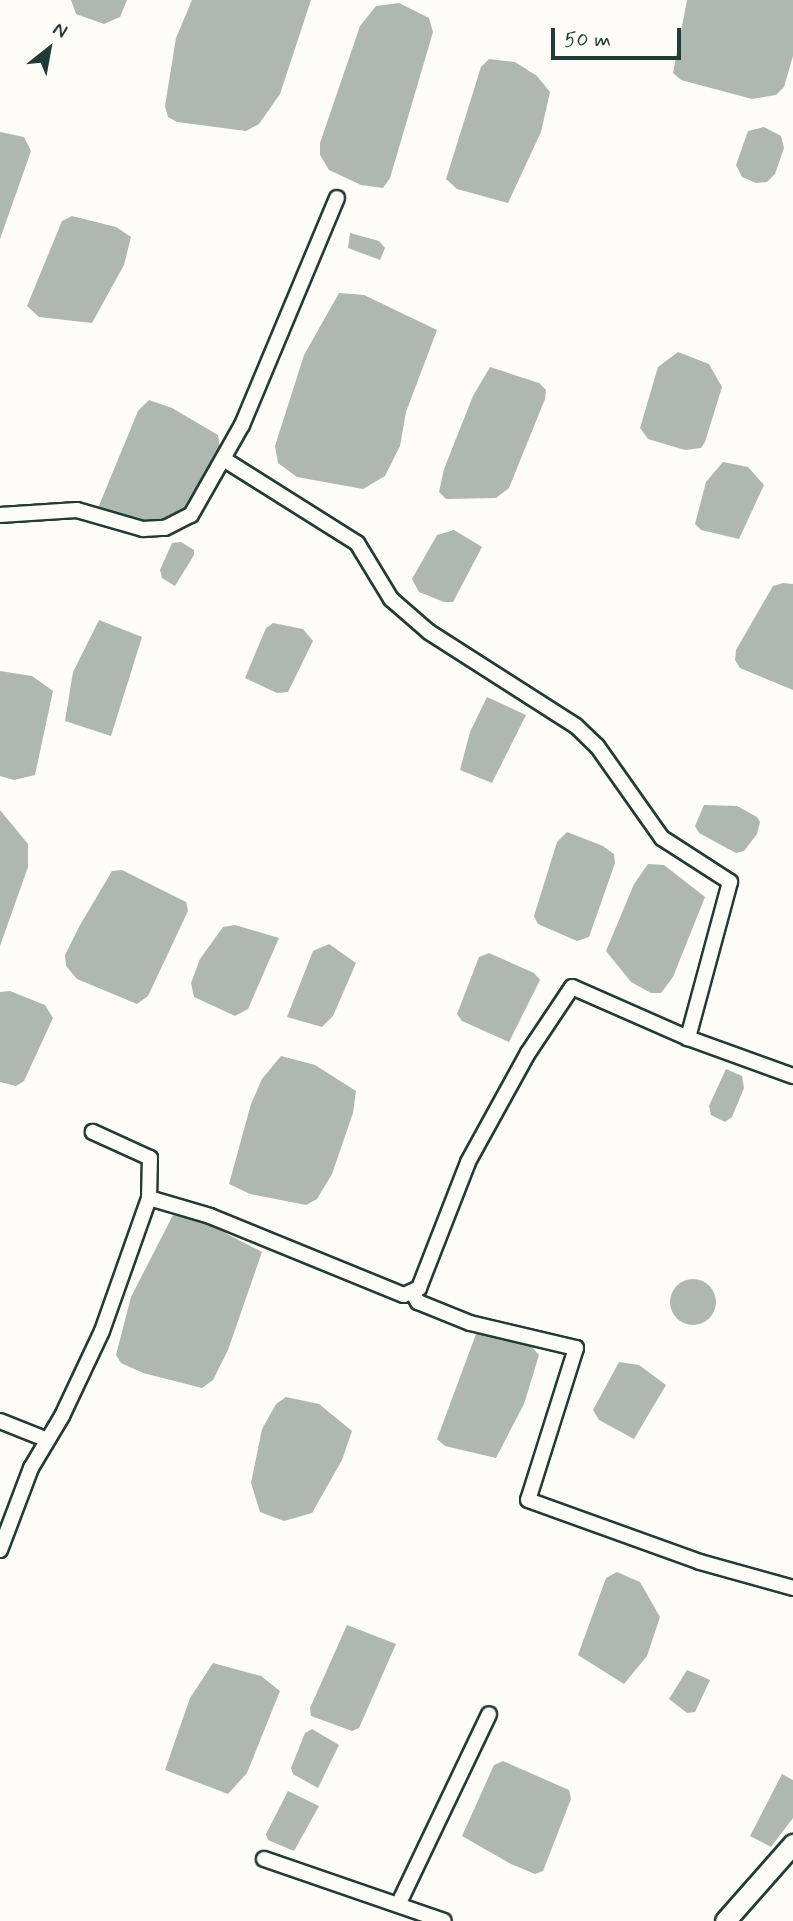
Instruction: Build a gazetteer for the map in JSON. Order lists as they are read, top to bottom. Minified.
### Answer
{"scale_bar":"50 m","north":"top right"}
